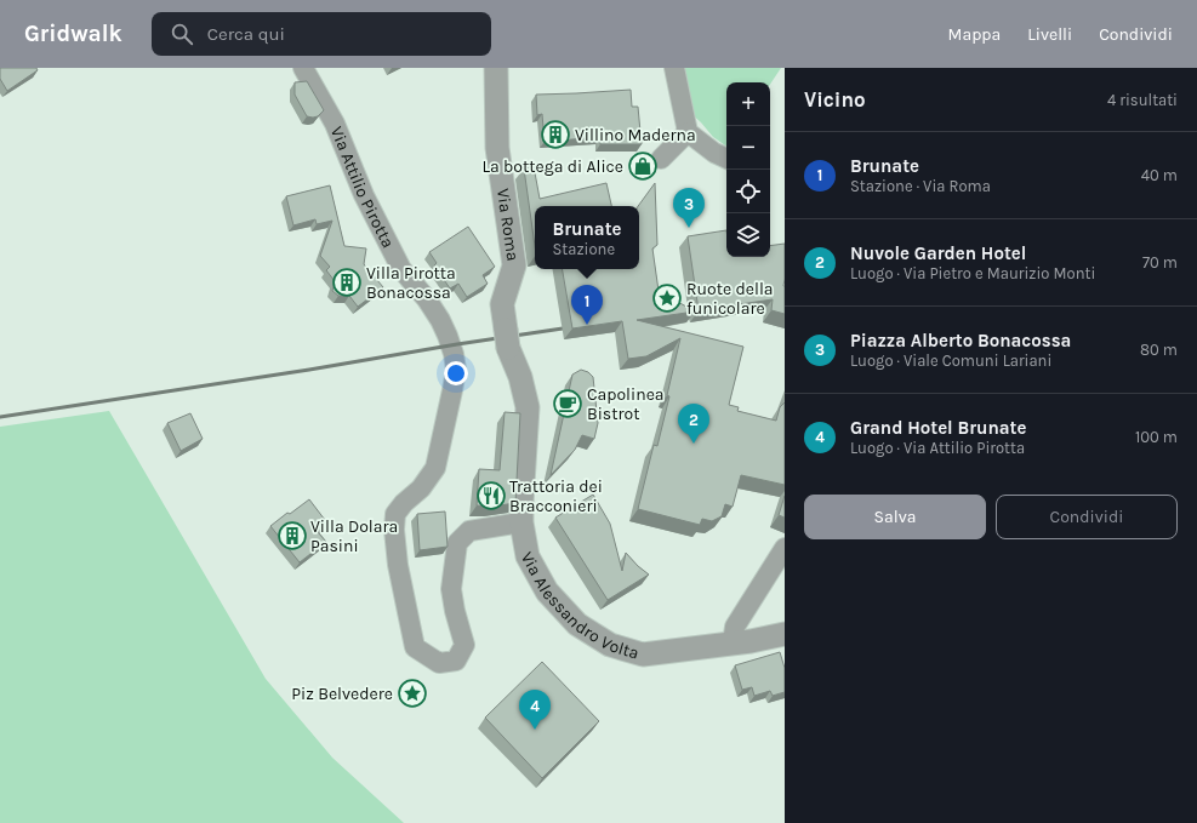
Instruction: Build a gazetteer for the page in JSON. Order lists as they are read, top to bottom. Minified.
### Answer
{"streets":{"street":["Via Attilio Pirotta","Via Roma","Via Alessandro Volta"]},"crossings":[["Via Attilio Pirotta","Via Roma"],["Via Attilio Pirotta","Via Alessandro Volta"],["Via Roma","Via Alessandro Volta"]],"places":{"building":["Villino Maderna","Villa Pirotta Bonacossa","Villa Dolara Pasini"],"shop":["La bottega di Alice"],"place":["Ruote della funicolare","Piz Belvedere"],"cafe":["Capolinea Bistrot"],"restaurant":["Trattoria dei Bracconieri"]},"page":{"header":"Gridwalk","search":"Cerca qui","nav":["Mappa","Livelli","Condividi"],"heading":["Vicino","4 risultati"],"map_buttons":["+","−"],"list":[{"mark":"1","name":"Brunate","note":"Stazione · Via Roma","value":"40 m"},{"mark":"2","name":"Nuvole Garden Hotel","note":"Luogo · Via Pietro e Maurizio Monti","value":"70 m"},{"mark":"3","name":"Piazza Alberto Bonacossa","note":"Luogo · Viale Comuni Lariani","value":"80 m"},{"mark":"4","name":"Grand Hotel Brunate","note":"Luogo · Via Attilio Pirotta","value":"100 m"}],"pins":["3","1","2","4"],"popup":["Brunate","Stazione"],"buttons":["Salva","Condividi"]}}
